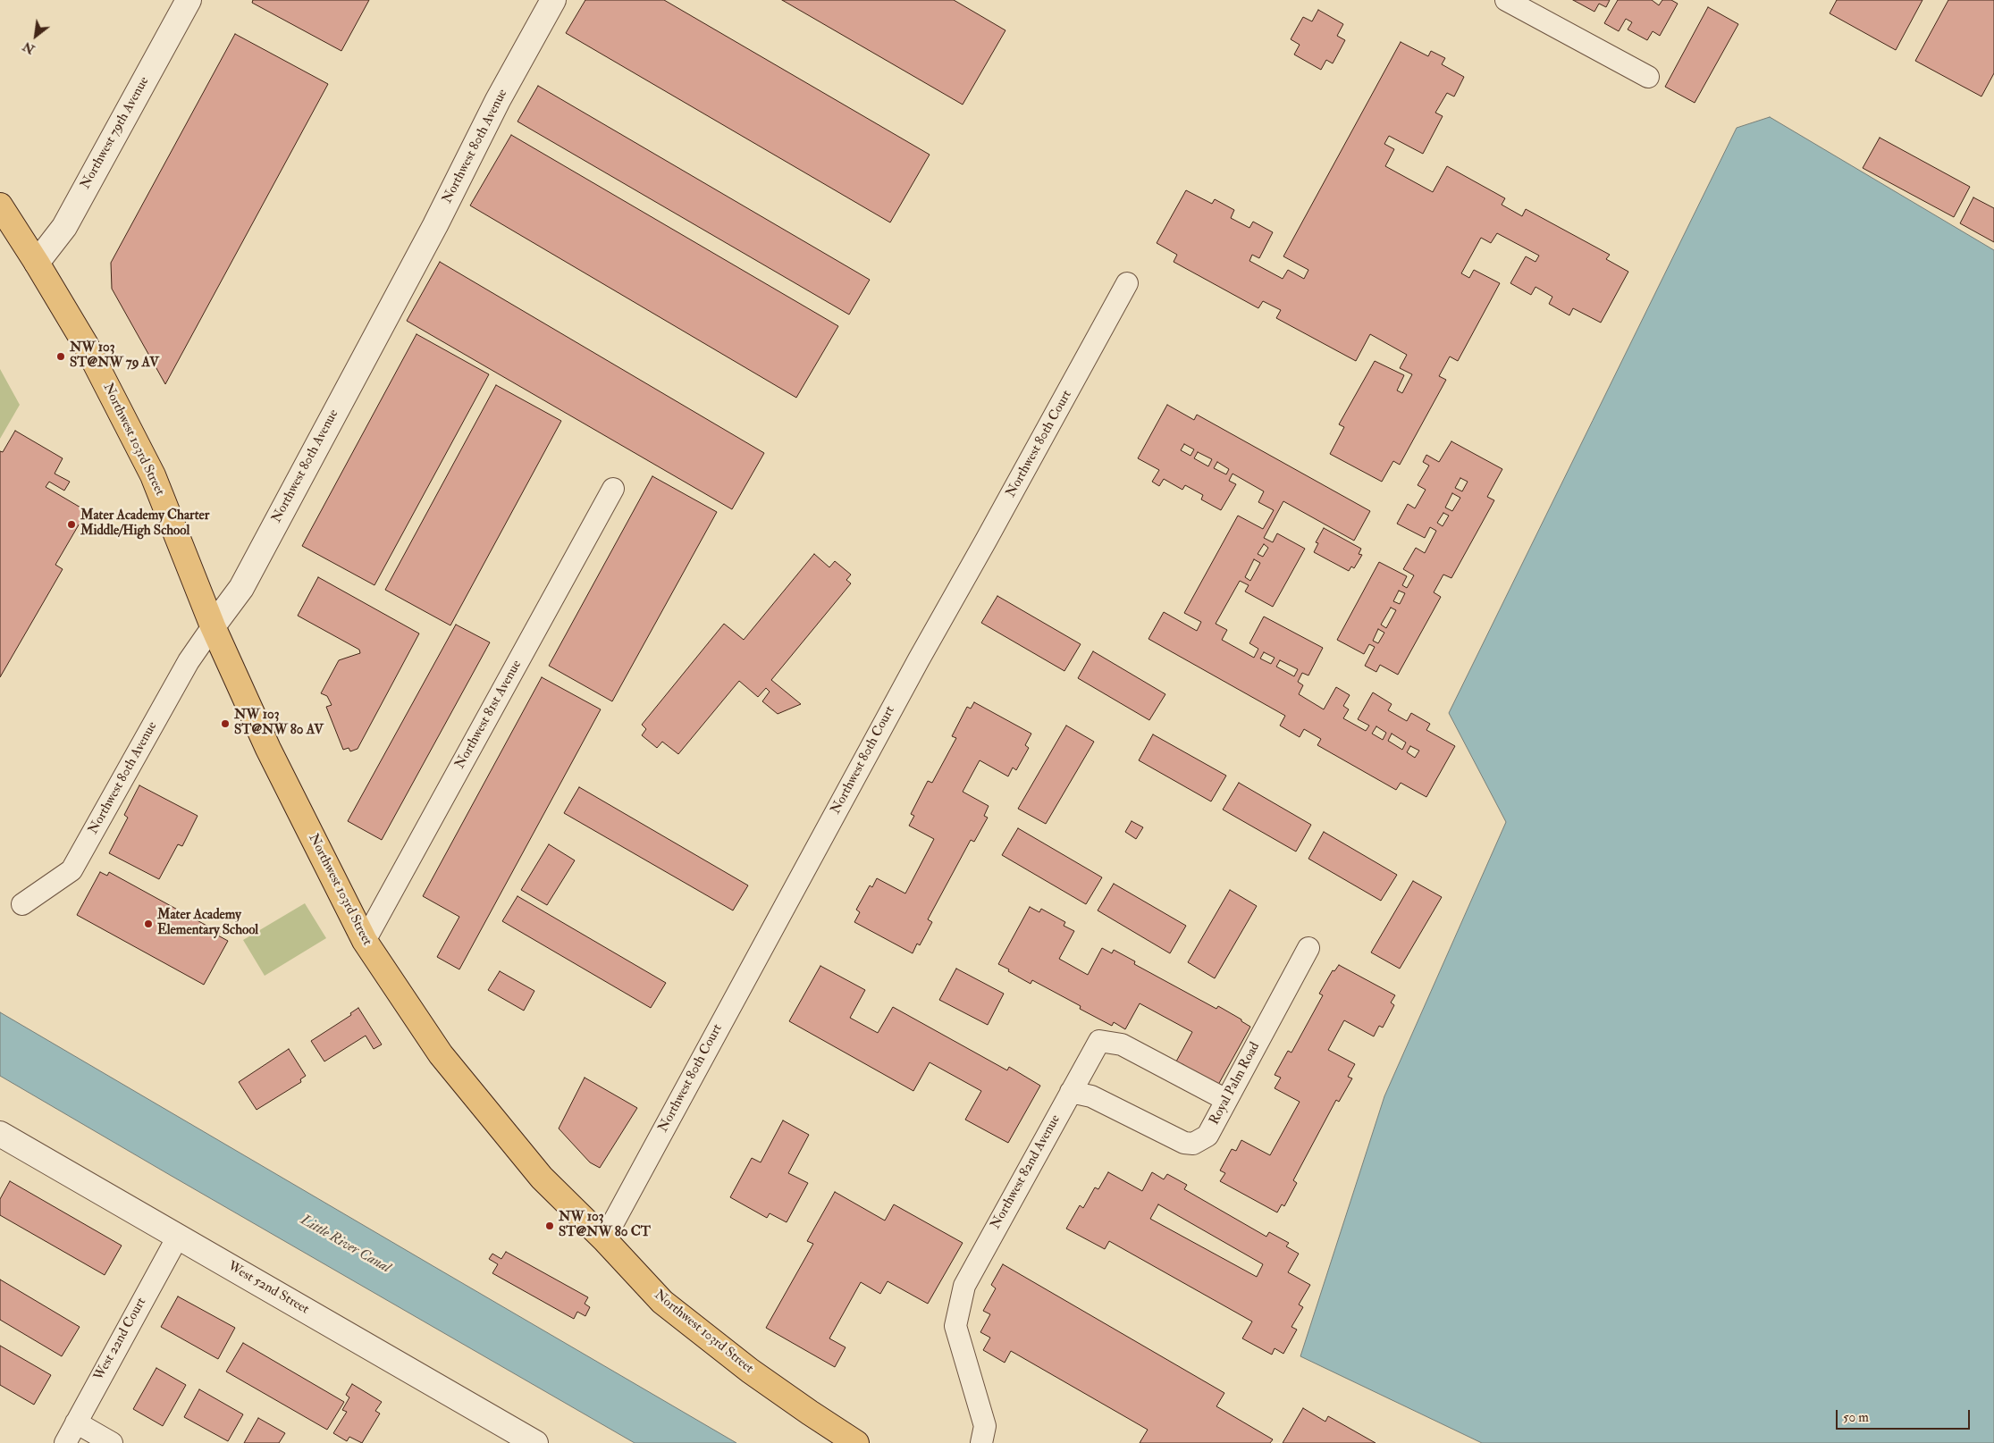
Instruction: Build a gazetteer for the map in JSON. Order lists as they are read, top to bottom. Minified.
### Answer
{"streets":{"main road":["Northwest 103rd Street"],"street":["Northwest 79th Avenue","Northwest 80th Avenue","Northwest 80th Court","Northwest 81st Avenue","Royal Palm Road","Northwest 82nd Avenue","West 52nd Street","West 22nd Court"]},"crossings":[["Northwest 79th Avenue","Northwest 103rd Street"],["Northwest 80th Avenue","Northwest 103rd Street"],["Northwest 103rd Street","Northwest 80th Court"],["Northwest 103rd Street","Northwest 81st Avenue"],["Royal Palm Road","Northwest 82nd Avenue"],["West 52nd Street","West 22nd Court"]],"water":["Little River Canal"],"places":["NW 103 ST@NW 79 AV","Mater Academy Charter Middle/High School","NW 103 ST@NW 80 AV","Mater Academy Elementary School","NW 103 ST@NW 80 CT"],"scale_bar":"50 m","north":"bottom left"}
